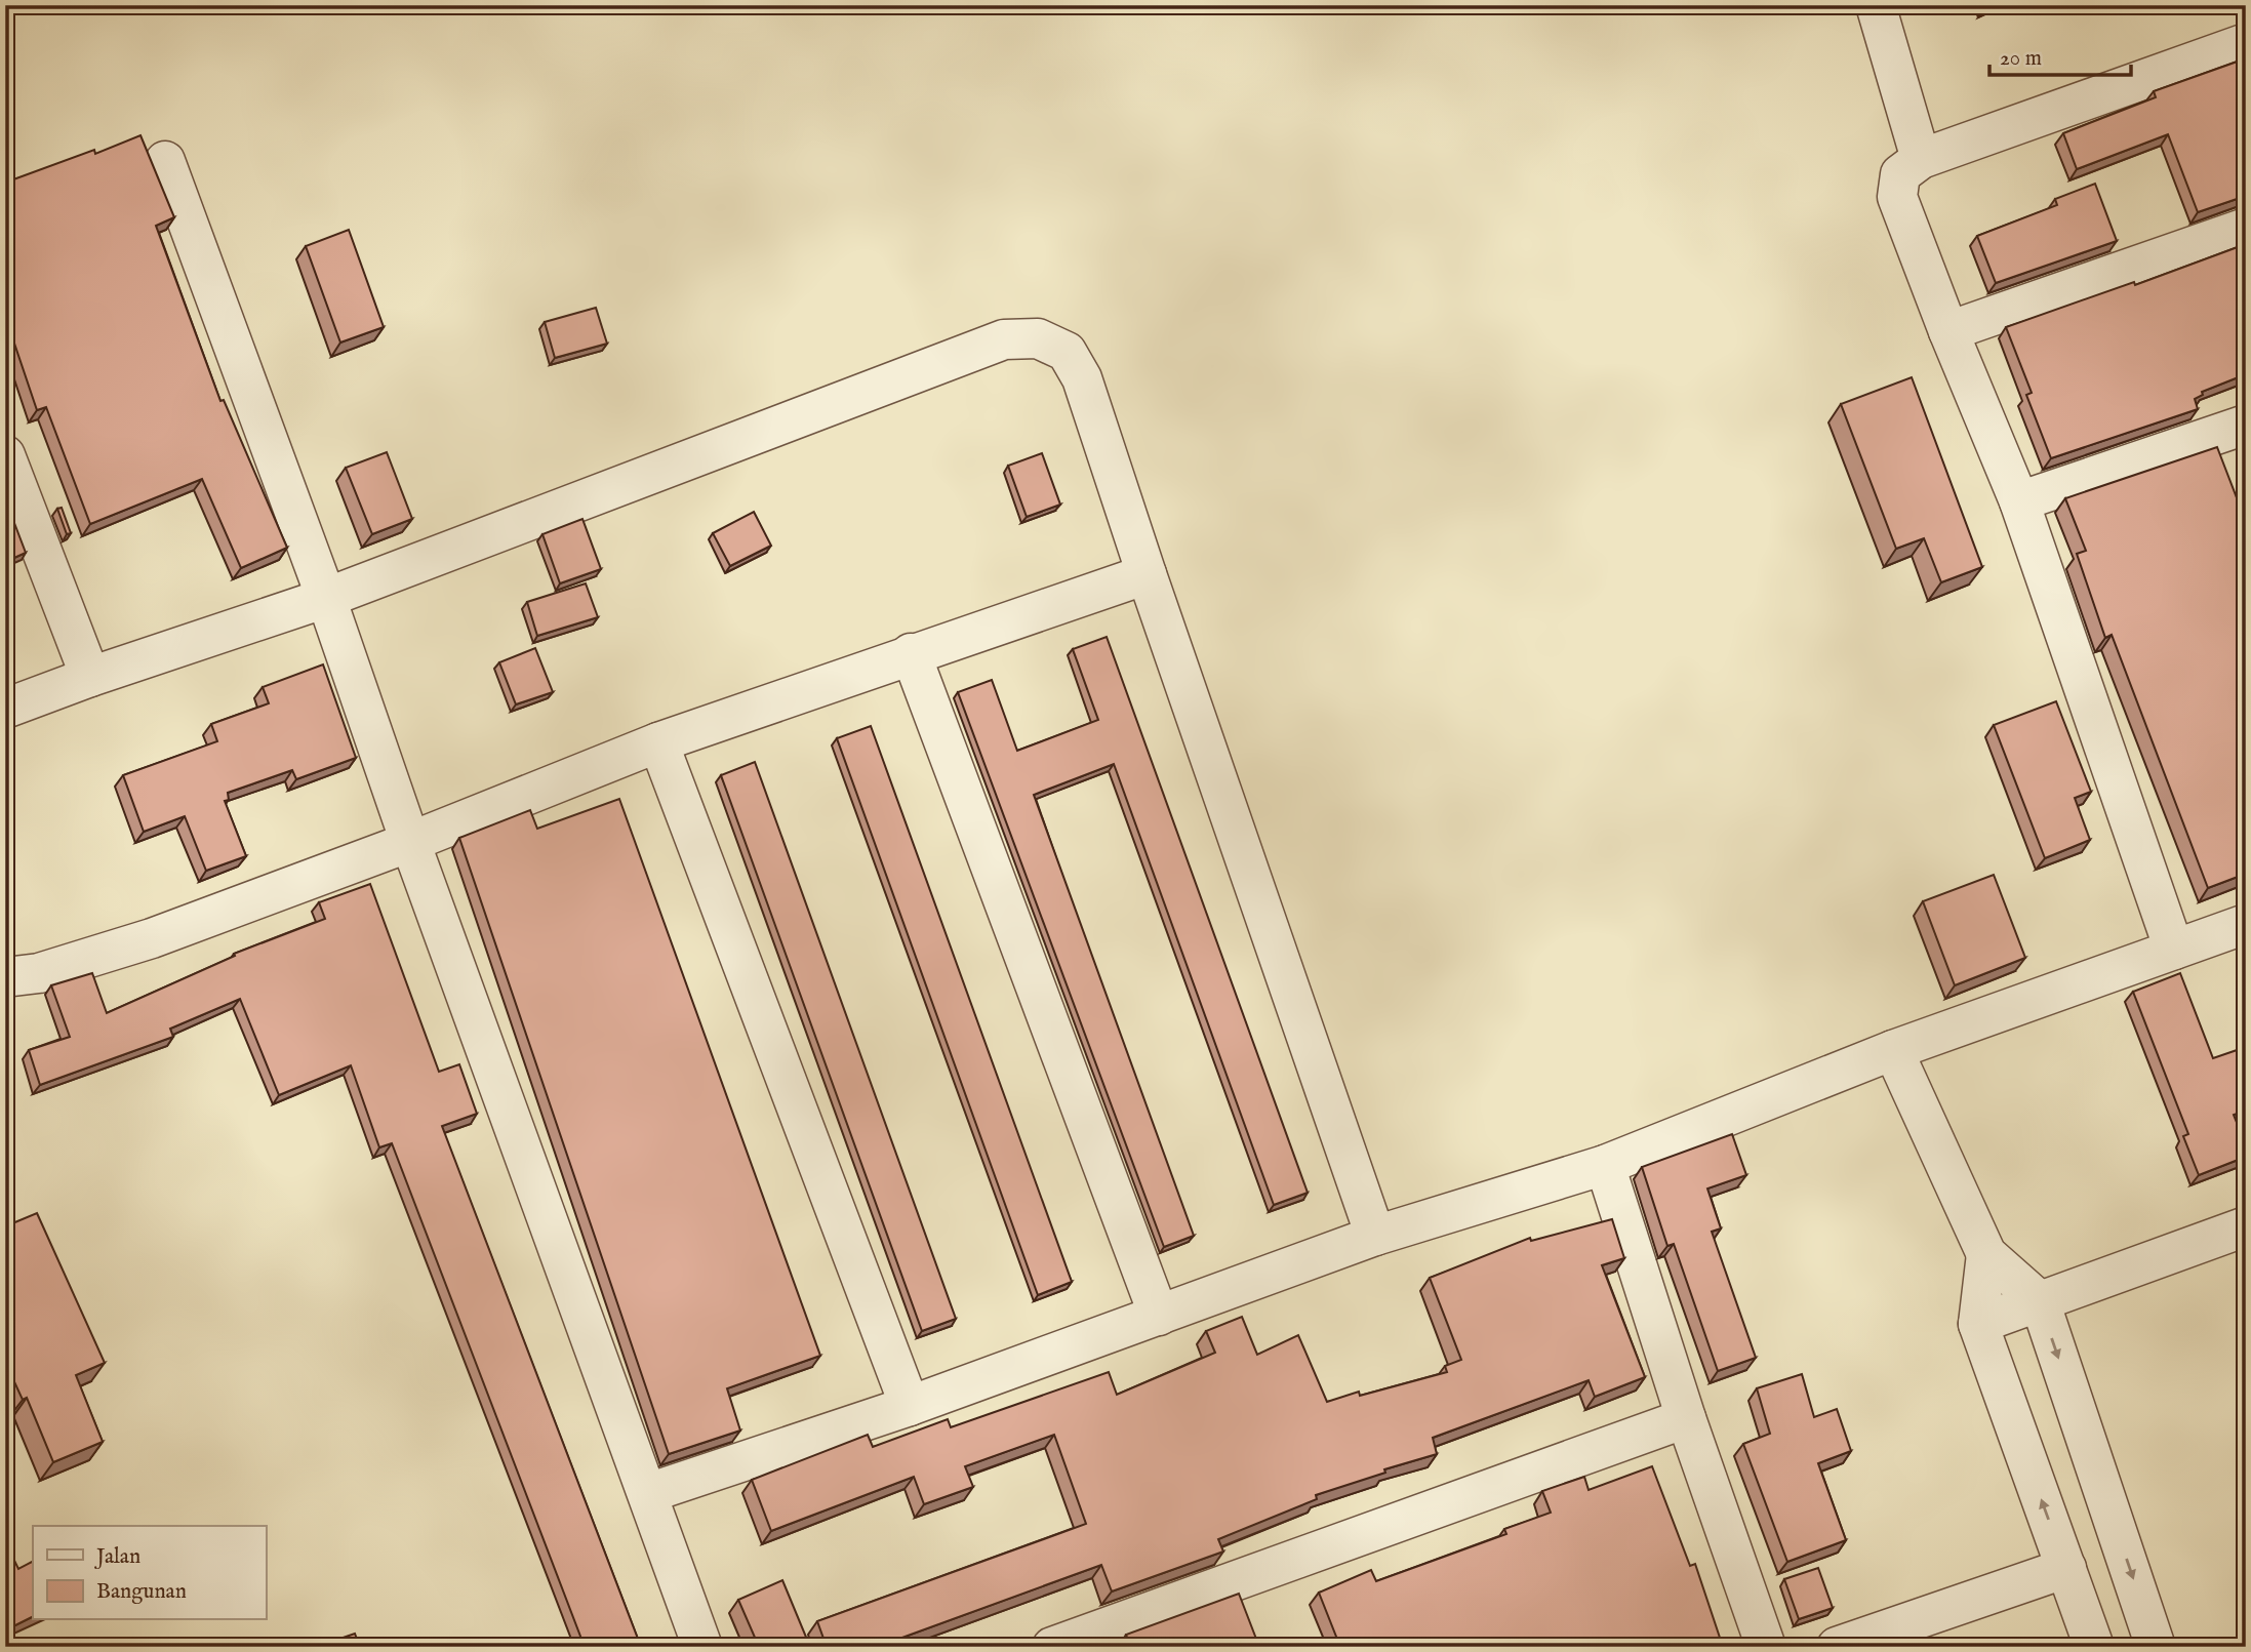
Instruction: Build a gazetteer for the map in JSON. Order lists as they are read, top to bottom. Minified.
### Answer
{"legend":["Jalan","Bangunan"],"scale_bar":"20 m"}
